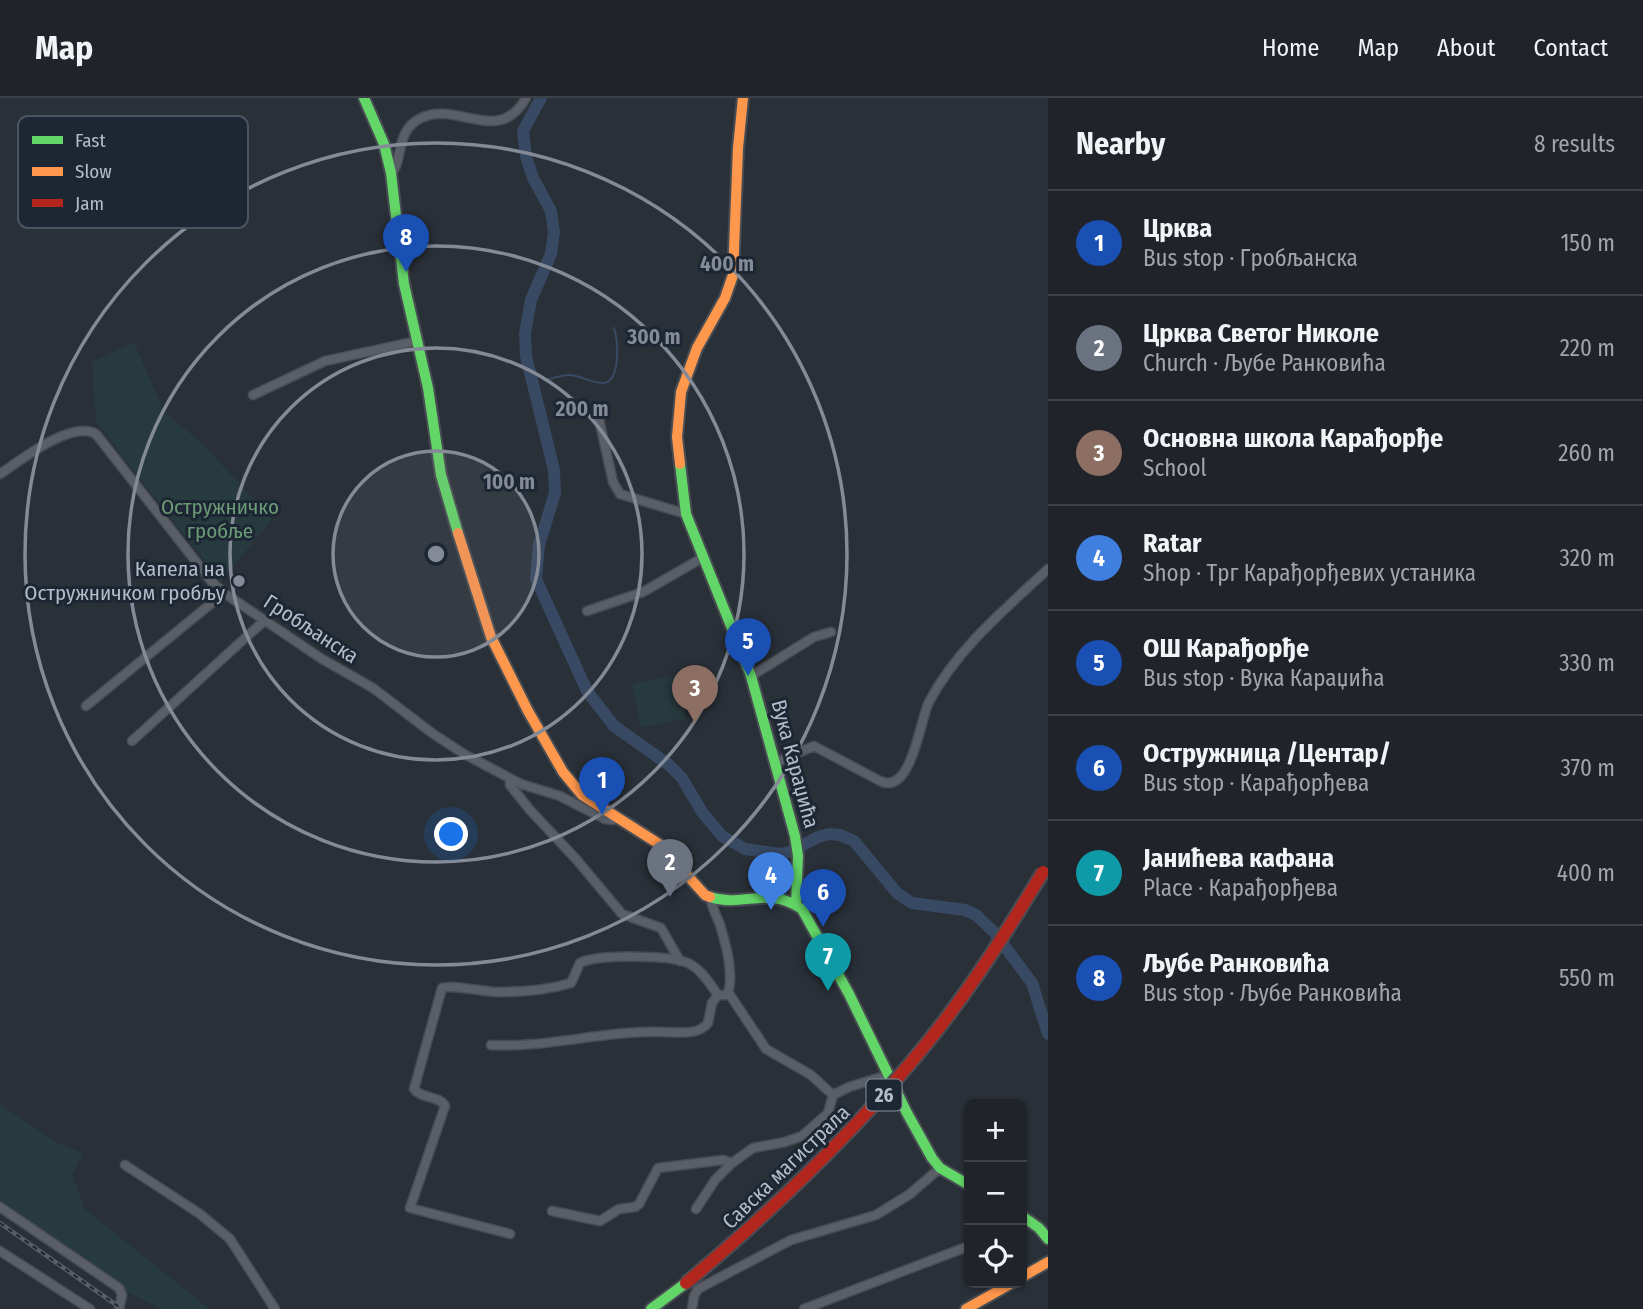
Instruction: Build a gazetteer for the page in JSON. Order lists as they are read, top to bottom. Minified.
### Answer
{"streets":{"street":["Гробљанска","Вука Караџића","26","Савска магистрала"]},"parks":["Остружничко гробље"],"places":["Капела на Остружничком гробљу"],"legend":["Fast","Slow","Jam"],"page":{"header":"Map","nav":["Home","Map","About","Contact"],"heading":["Nearby","8 results"],"list":[{"mark":"1","name":"Црква","note":"Bus stop · Гробљанска","value":"150 m"},{"mark":"2","name":"Црква Светог Николе","note":"Church · Љубе Ранковића","value":"220 m"},{"mark":"3","name":"Основна школа Карађорђе","note":"School","value":"260 m"},{"mark":"4","name":"Ratar","note":"Shop · Трг Карађорђевих устаника","value":"320 m"},{"mark":"5","name":"ОШ Карађорђе","note":"Bus stop · Вука Караџића","value":"330 m"},{"mark":"6","name":"Остружница /Центар/","note":"Bus stop · Карађорђева","value":"370 m"},{"mark":"7","name":"Јанићева кафана","note":"Place · Карађорђева","value":"400 m"},{"mark":"8","name":"Љубе Ранковића","note":"Bus stop · Љубе Ранковића","value":"550 m"}],"pins":["8","5","3","1","2","4","6","7"],"map_buttons":["+","−"]},"rings":["400 m","300 m","200 m","100 m"]}
